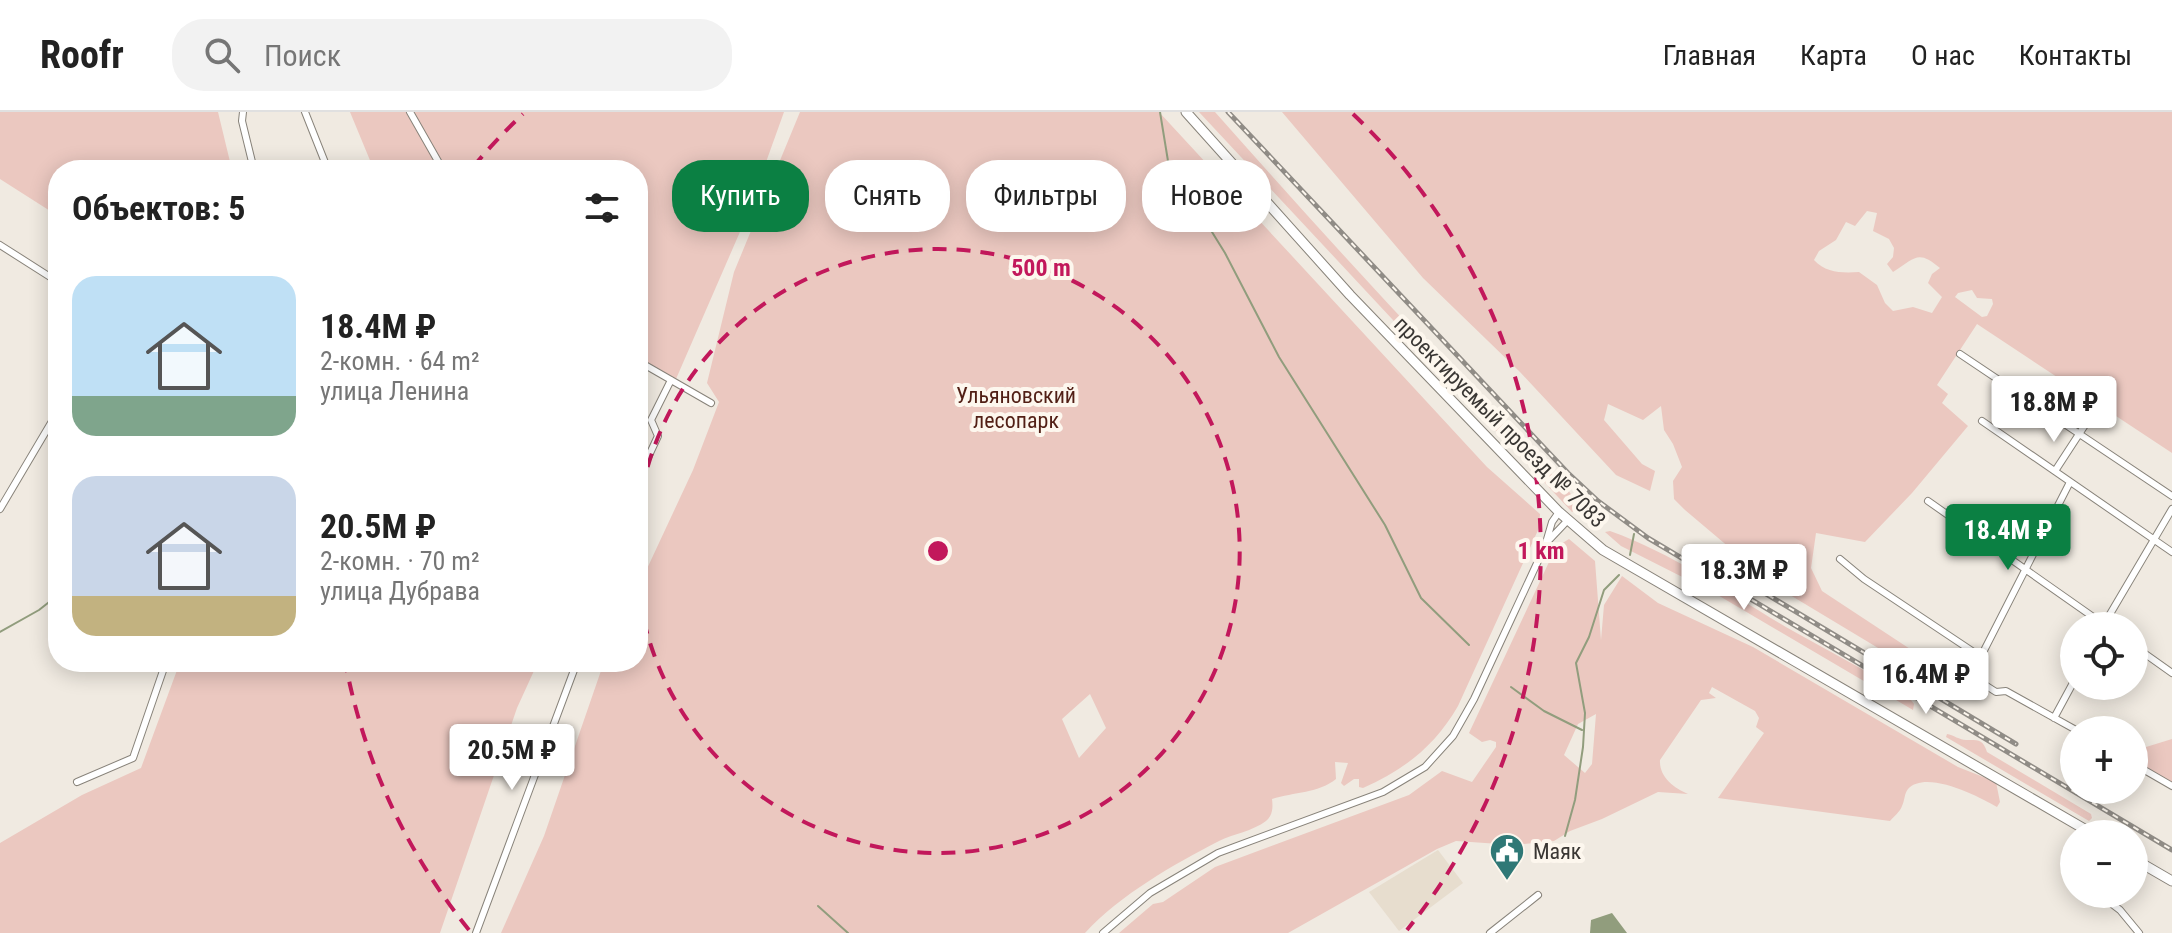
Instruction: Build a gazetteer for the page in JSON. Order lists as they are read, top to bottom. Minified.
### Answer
{"streets":{"main road":["проектируемый проезд № 7083"]},"parks":["Ульяновский лесопарк"],"places":{"public building":["Маяк"]},"page":{"header":"Roofr","search":"Поиск","nav":["Главная","Карта","О нас","Контакты"],"chip":["Купить","Снять","Фильтры","Новое"],"heading":"Объектов: 5","list":[{"name":"18.4M ₽","note":"2-комн. · 64 m² · улица Ленина"},{"name":"20.5M ₽","note":"2-комн. · 70 m² · улица Дубрава"}],"price":["18.8M ₽","18.4M ₽","18.3M ₽","16.4M ₽","20.5M ₽"],"map_buttons":["+","−"]},"rings":["500 m","1 km"]}
